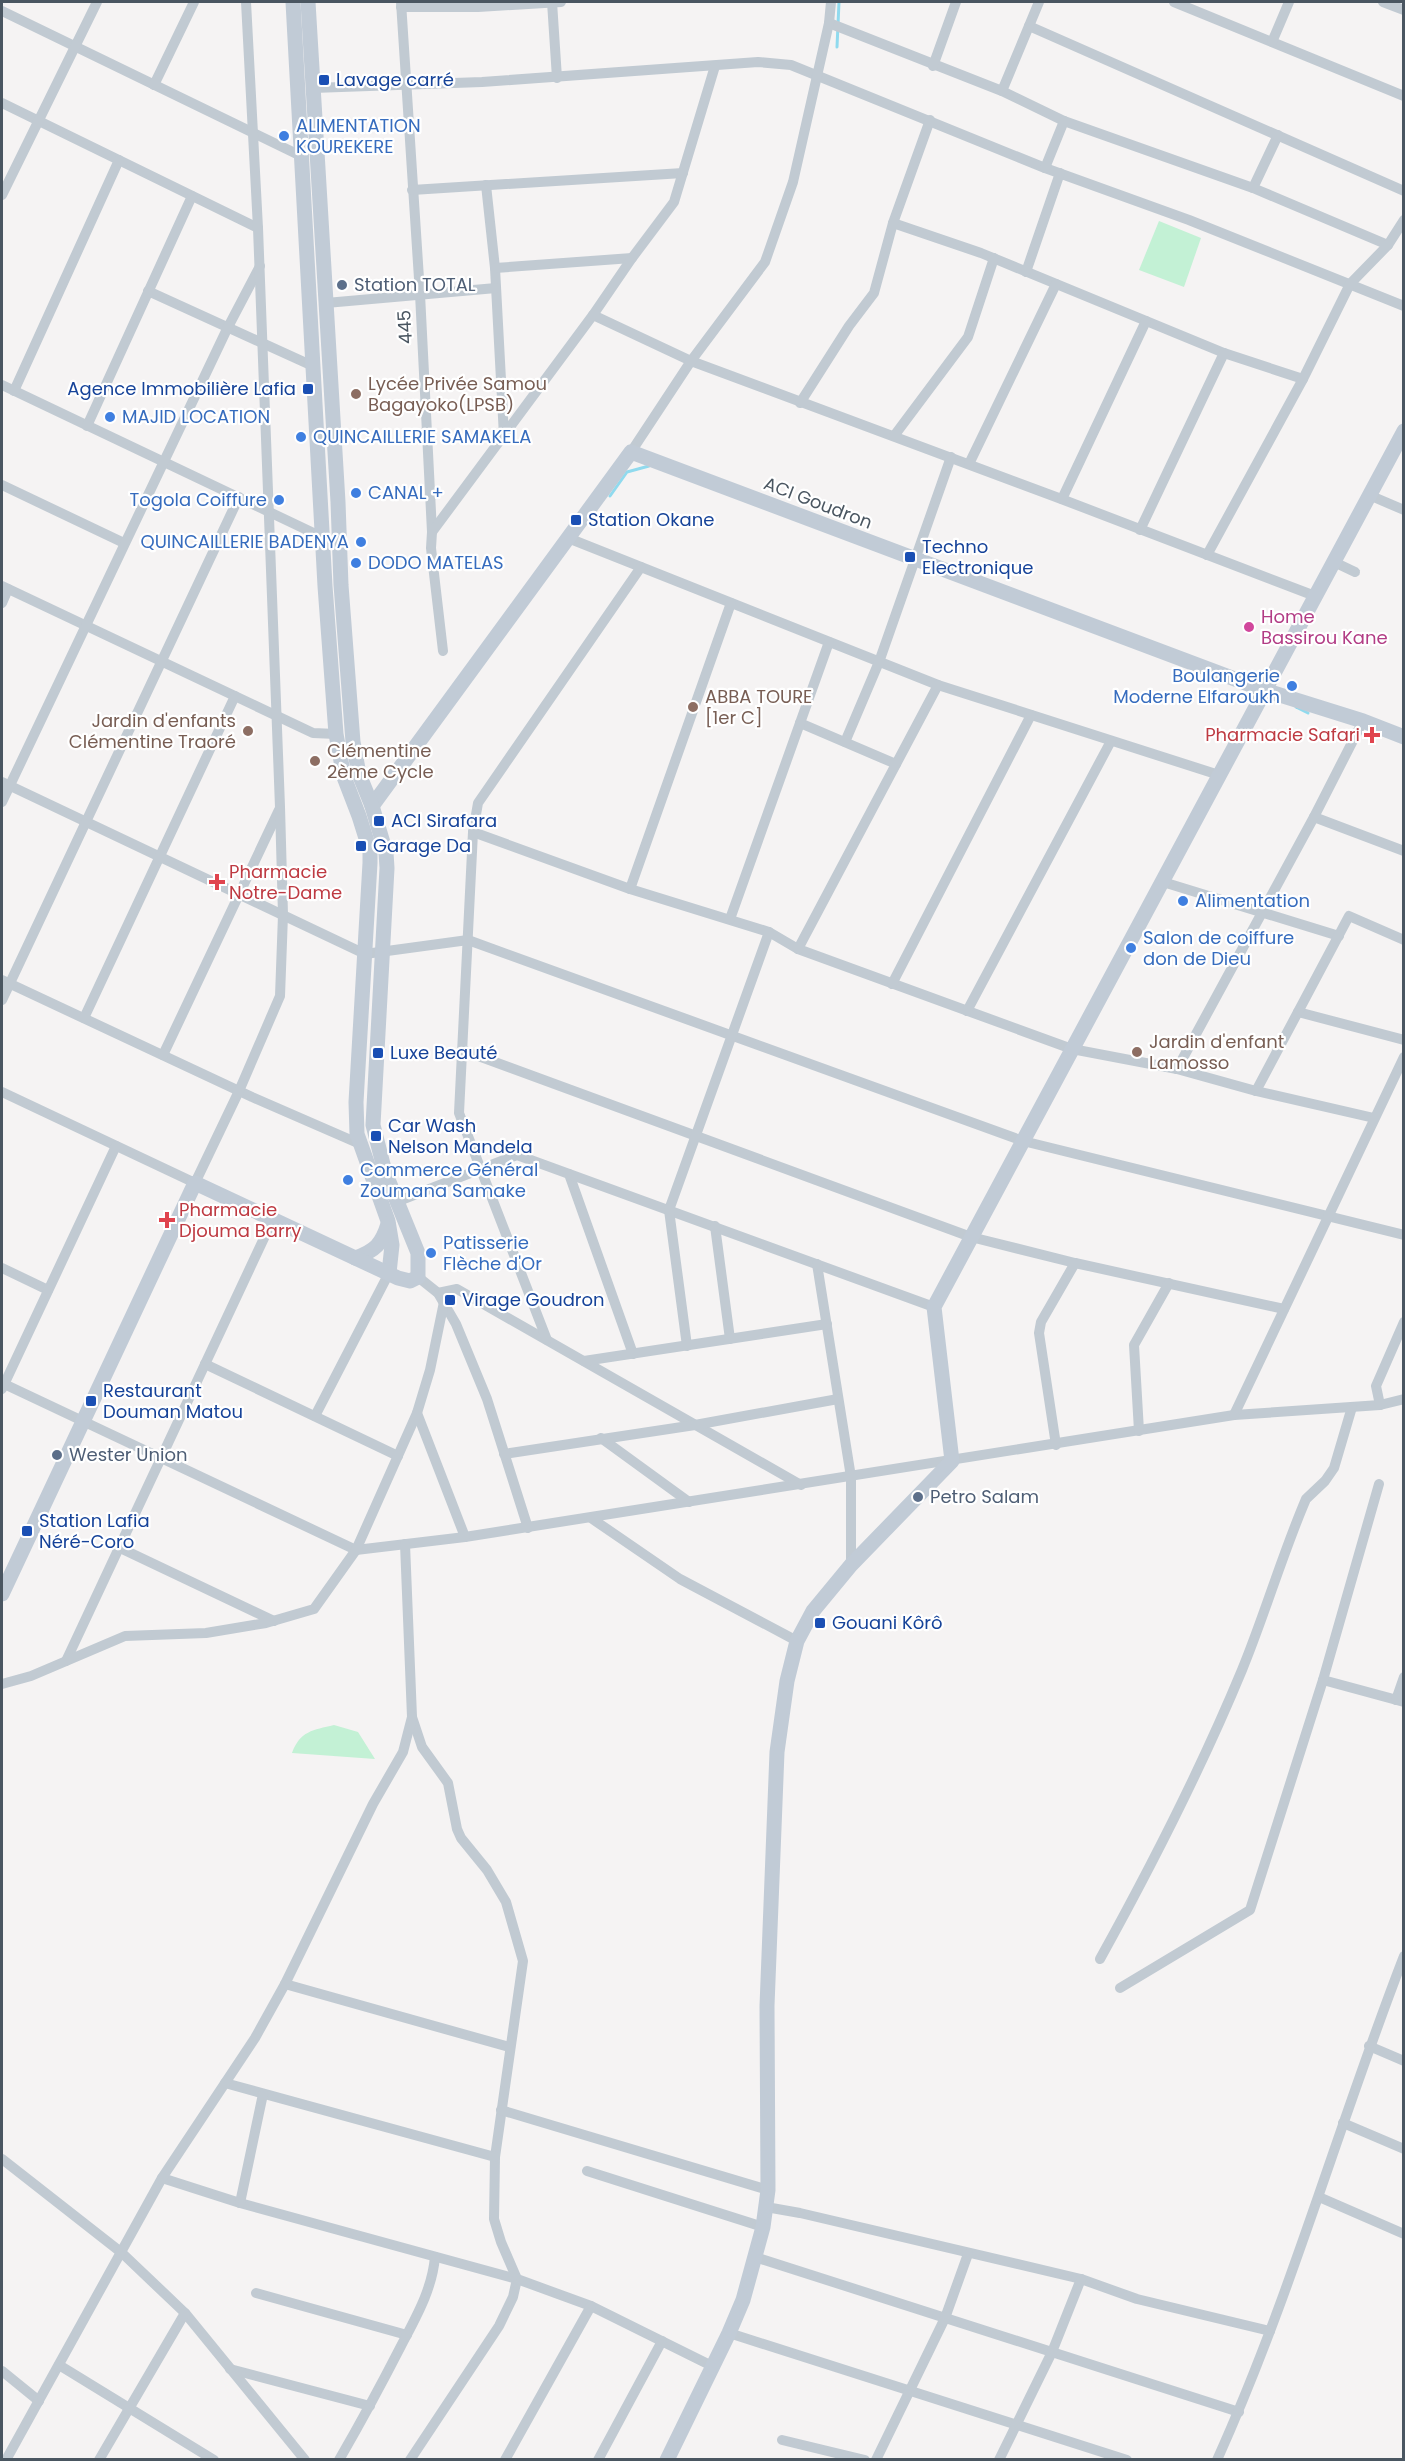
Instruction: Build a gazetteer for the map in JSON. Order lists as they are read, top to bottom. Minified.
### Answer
{"streets":{"street":["445","ACI Goudron"]},"places":{"transit":["Lavage carré","Agence Immobilière Lafia","Station Okane","Techno Electronique","ACI Sirafara","Garage Da","Luxe Beauté","Car Wash Nelson Mandela","Virage Goudron","Restaurant Douman Matou","Station Lafia Néré-Coro","Gouani Kôrô"],"other":["ALIMENTATION KOUREKERE","Station TOTAL","Lycée Privée Samou Bagayoko(LPSB)","MAJID LOCATION","QUINCAILLERIE SAMAKELA","CANAL +","Togola Coiffure","QUINCAILLERIE BADENYA","DODO MATELAS","Home Bassirou Kane","Boulangerie Moderne Elfaroukh","ABBA TOURE [1er C]","Jardin d'enfants Clémentine Traoré","Clémentine 2ème Cycle","Alimentation","Salon de coiffure don de Dieu","Jardin d'enfant Lamosso","Commerce Général Zoumana Samake","Patisserie Flèche d'Or","Wester Union","Petro Salam"],"health":["Pharmacie Safari","Pharmacie Notre-Dame","Pharmacie Djouma Barry"]}}
